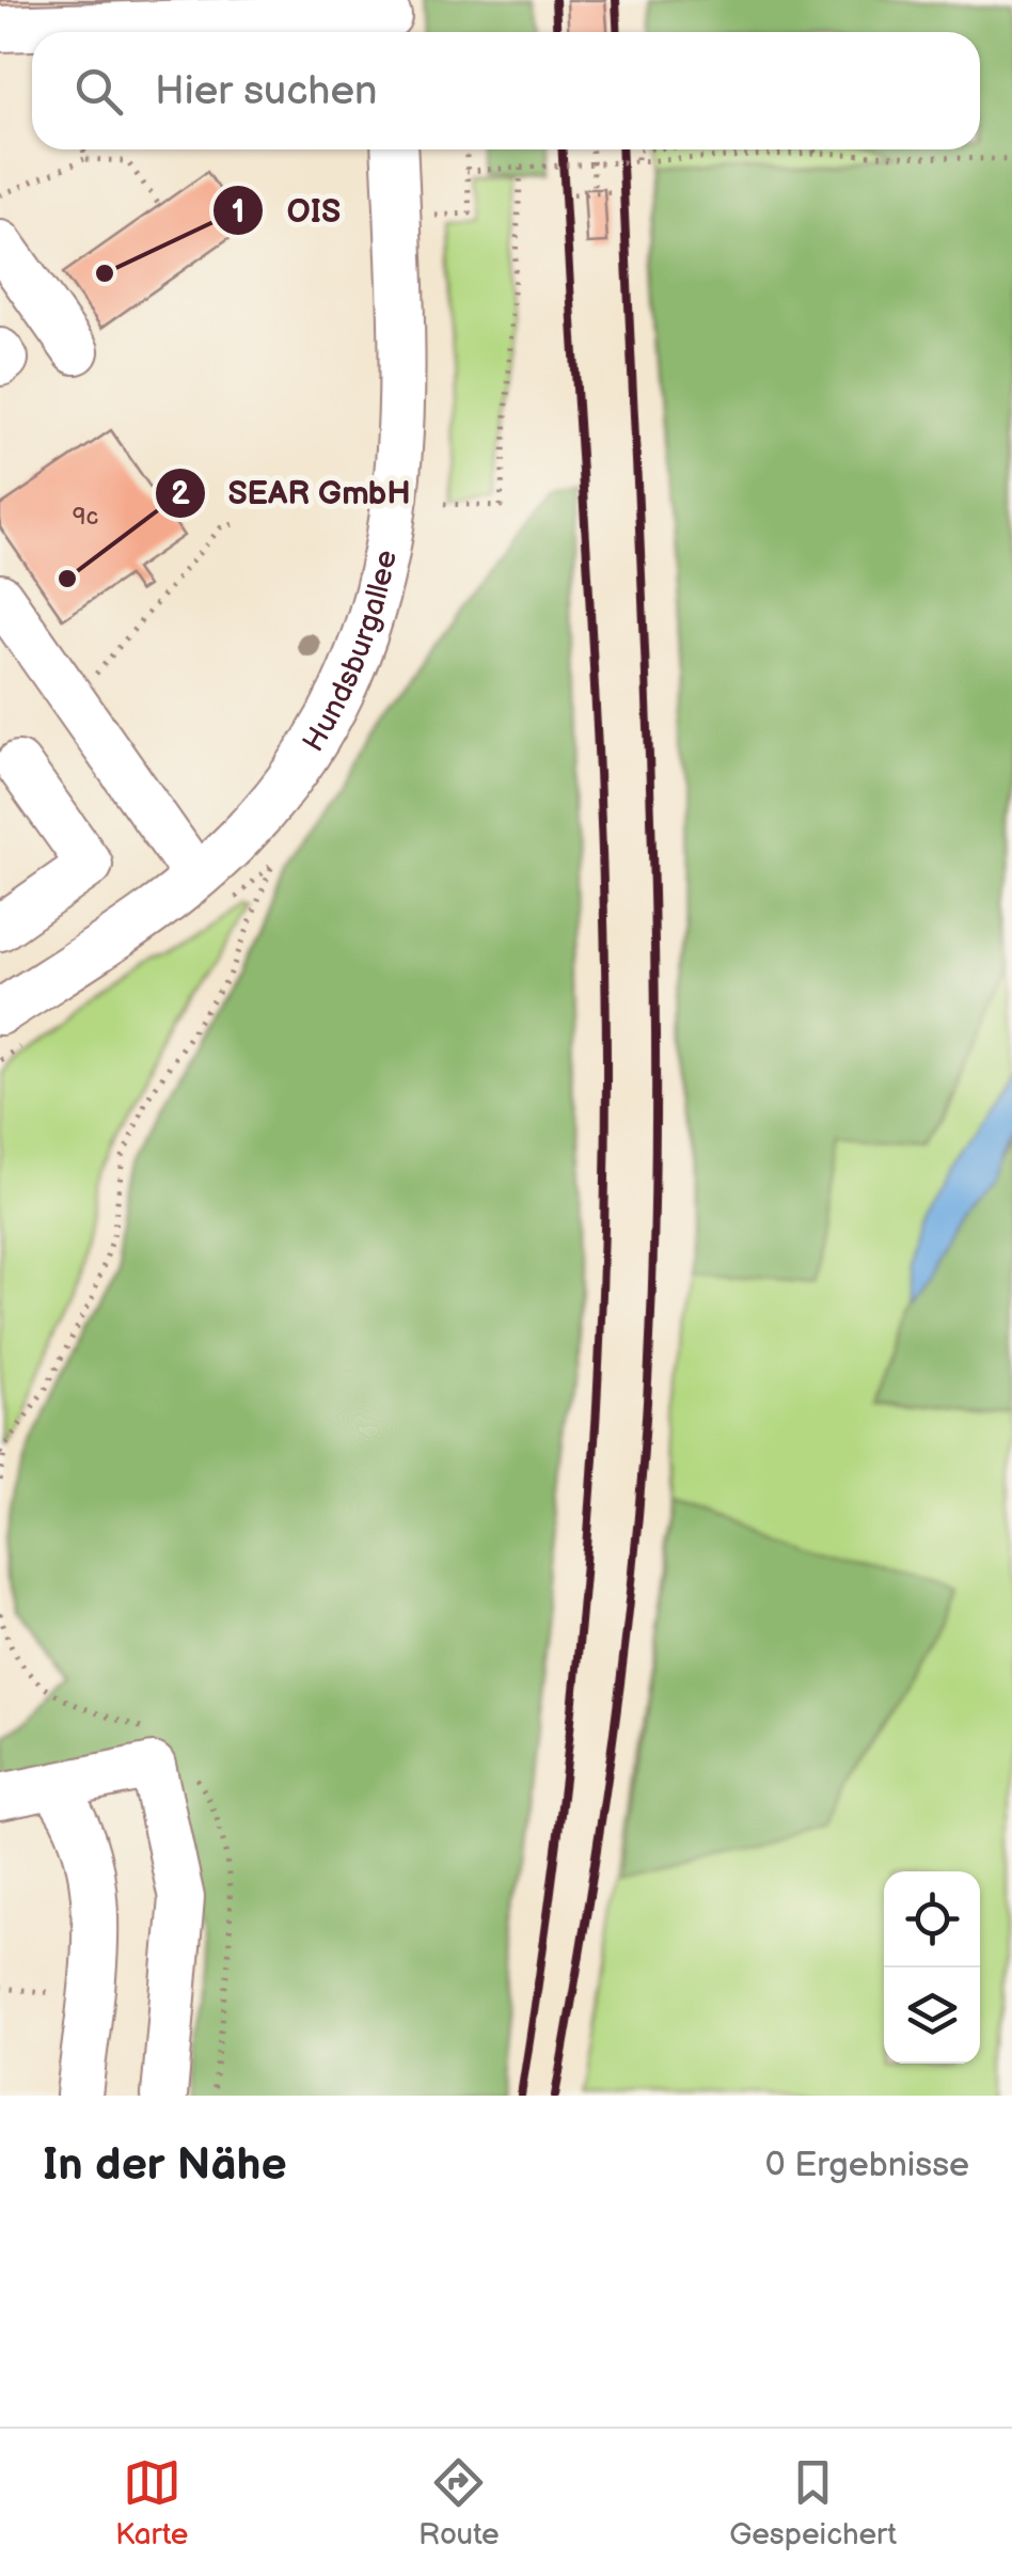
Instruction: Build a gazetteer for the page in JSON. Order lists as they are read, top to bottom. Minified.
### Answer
{"streets":{"street":["Hundsburgallee"]},"places":["OIS","SEAR GmbH"],"house_numbers":["9c"],"page":{"search":"Hier suchen","heading":["In der Nähe","0 Ergebnisse"],"nav":["Karte","Route","Gespeichert"]}}
